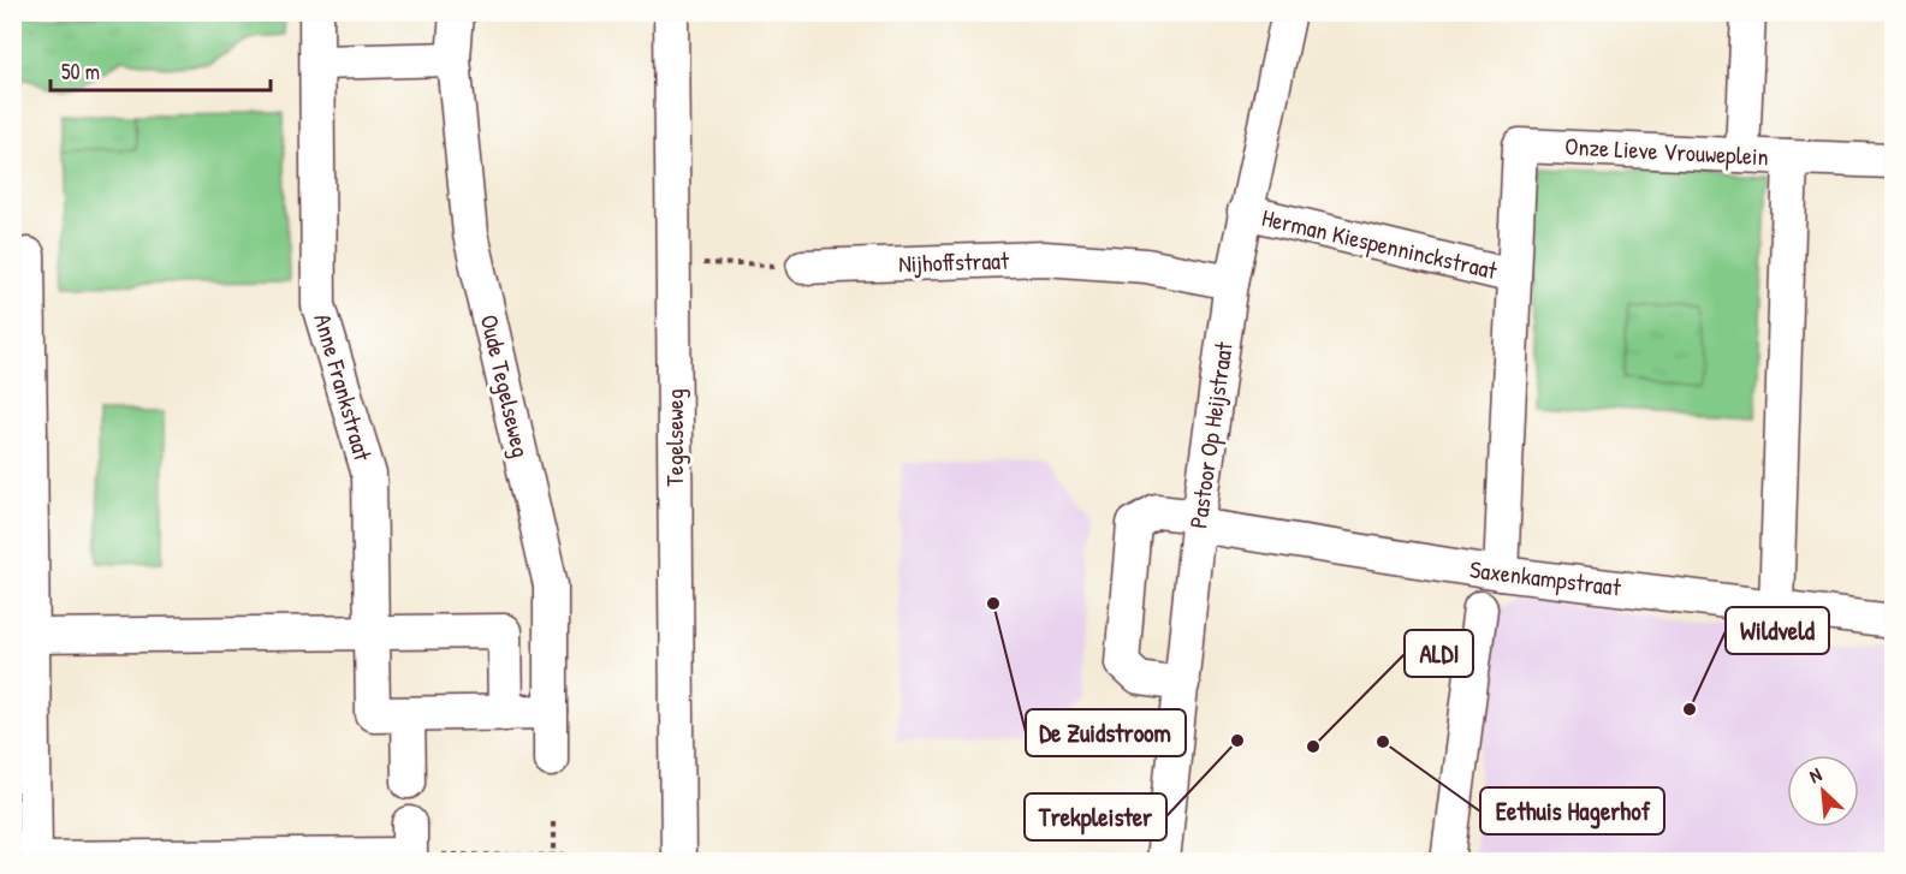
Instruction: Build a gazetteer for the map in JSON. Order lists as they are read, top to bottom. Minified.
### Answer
{"streets":{"street":["Onze Lieve Vrouweplein","Herman Kiespenninckstraat","Nijhoffstraat","Oude Tegelseweg","Anne Frankstraat","Pastoor Op Heijstraat","Tegelseweg","Saxenkampstraat"]},"crossings":[["Onze Lieve Vrouweplein","Herman Kiespenninckstraat"],["Onze Lieve Vrouweplein","Saxenkampstraat"],["Herman Kiespenninckstraat","Pastoor Op Heijstraat"],["Nijhoffstraat","Pastoor Op Heijstraat"],["Oude Tegelseweg","Anne Frankstraat"],["Pastoor Op Heijstraat","Saxenkampstraat"]],"places":["De Zuidstroom","Wildveld","Trekpleister","Eethuis Hagerhof","ALDI"],"scale_bar":"50 m","north":"top left"}
